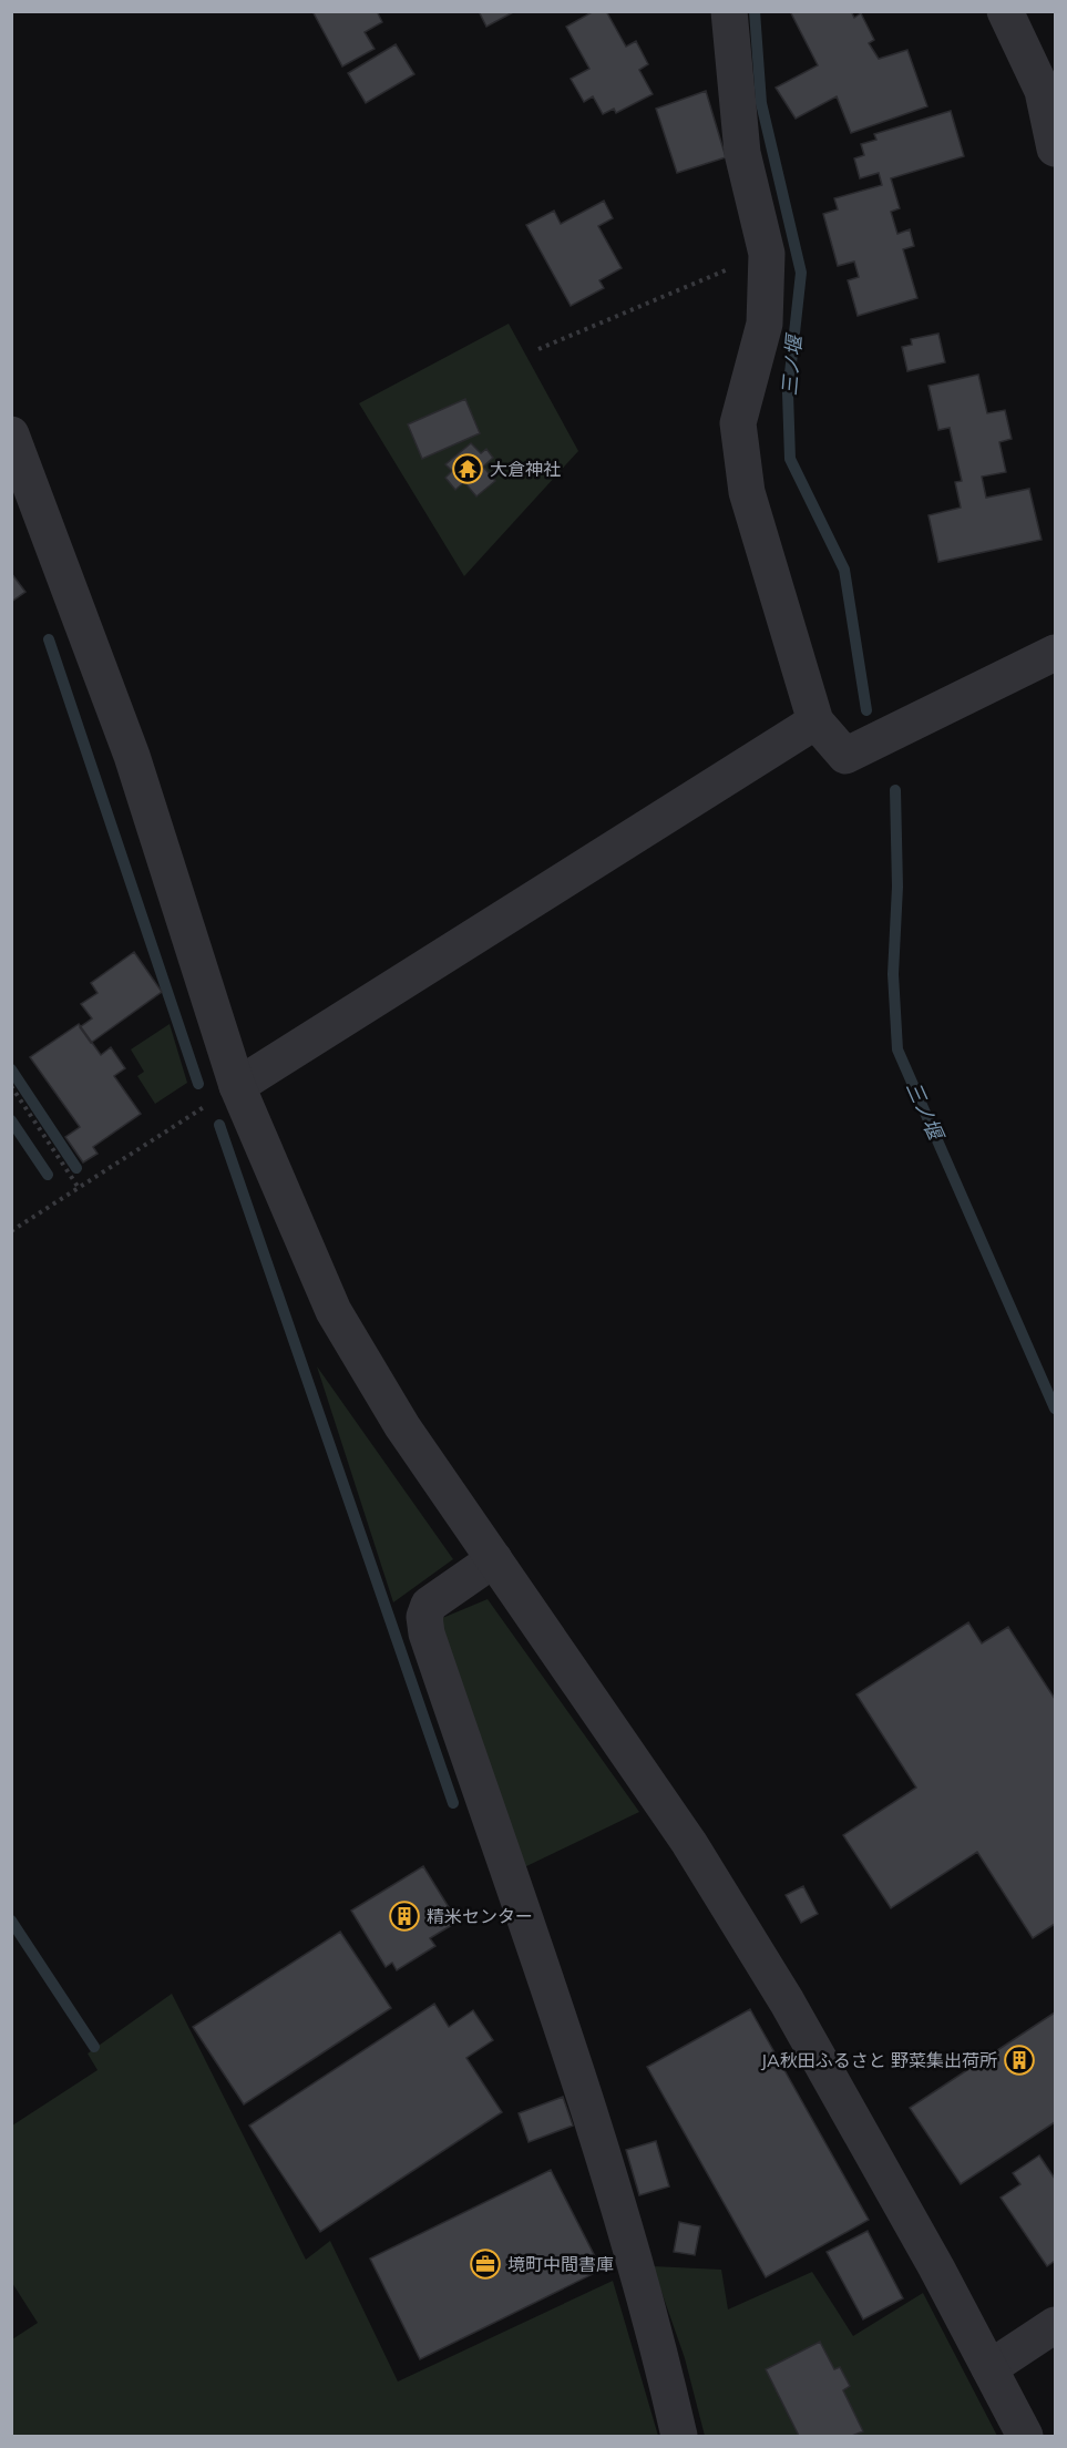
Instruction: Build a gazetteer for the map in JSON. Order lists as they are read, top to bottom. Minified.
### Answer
{"water":["三ノ堰"],"places":{"temple":["大倉神社"],"building":["精米センター","JA秋田ふるさと 野菜集出荷所"],"office":["境町中間書庫"]}}
